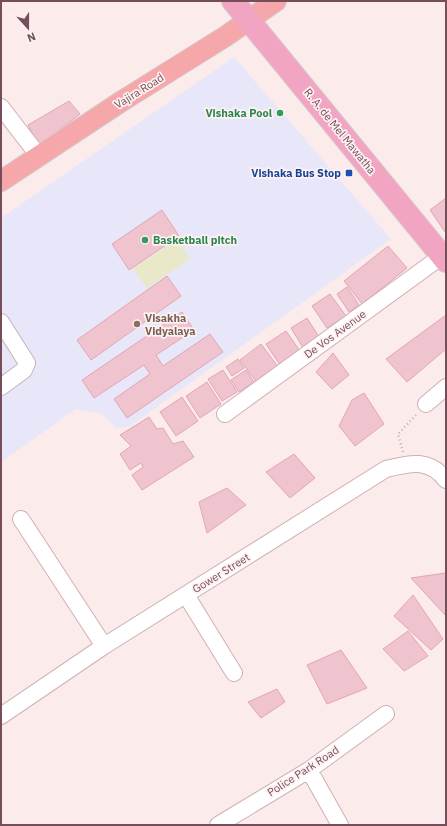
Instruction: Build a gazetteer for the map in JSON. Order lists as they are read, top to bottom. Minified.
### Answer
{"streets":{"highway":["R. A. de Mel Mawatha"],"main road":["Vajira Road"],"street":["De Vos Avenue","Gower Street","Police Park Road"]},"crossings":[["Vajira Road","R. A. de Mel Mawatha"],["R. A. de Mel Mawatha","De Vos Avenue"]],"places":{"other":["Vishaka Pool","Basketball pitch","Visakha Vidyalaya"],"transit":["Vishaka Bus Stop"]},"north":"bottom"}
